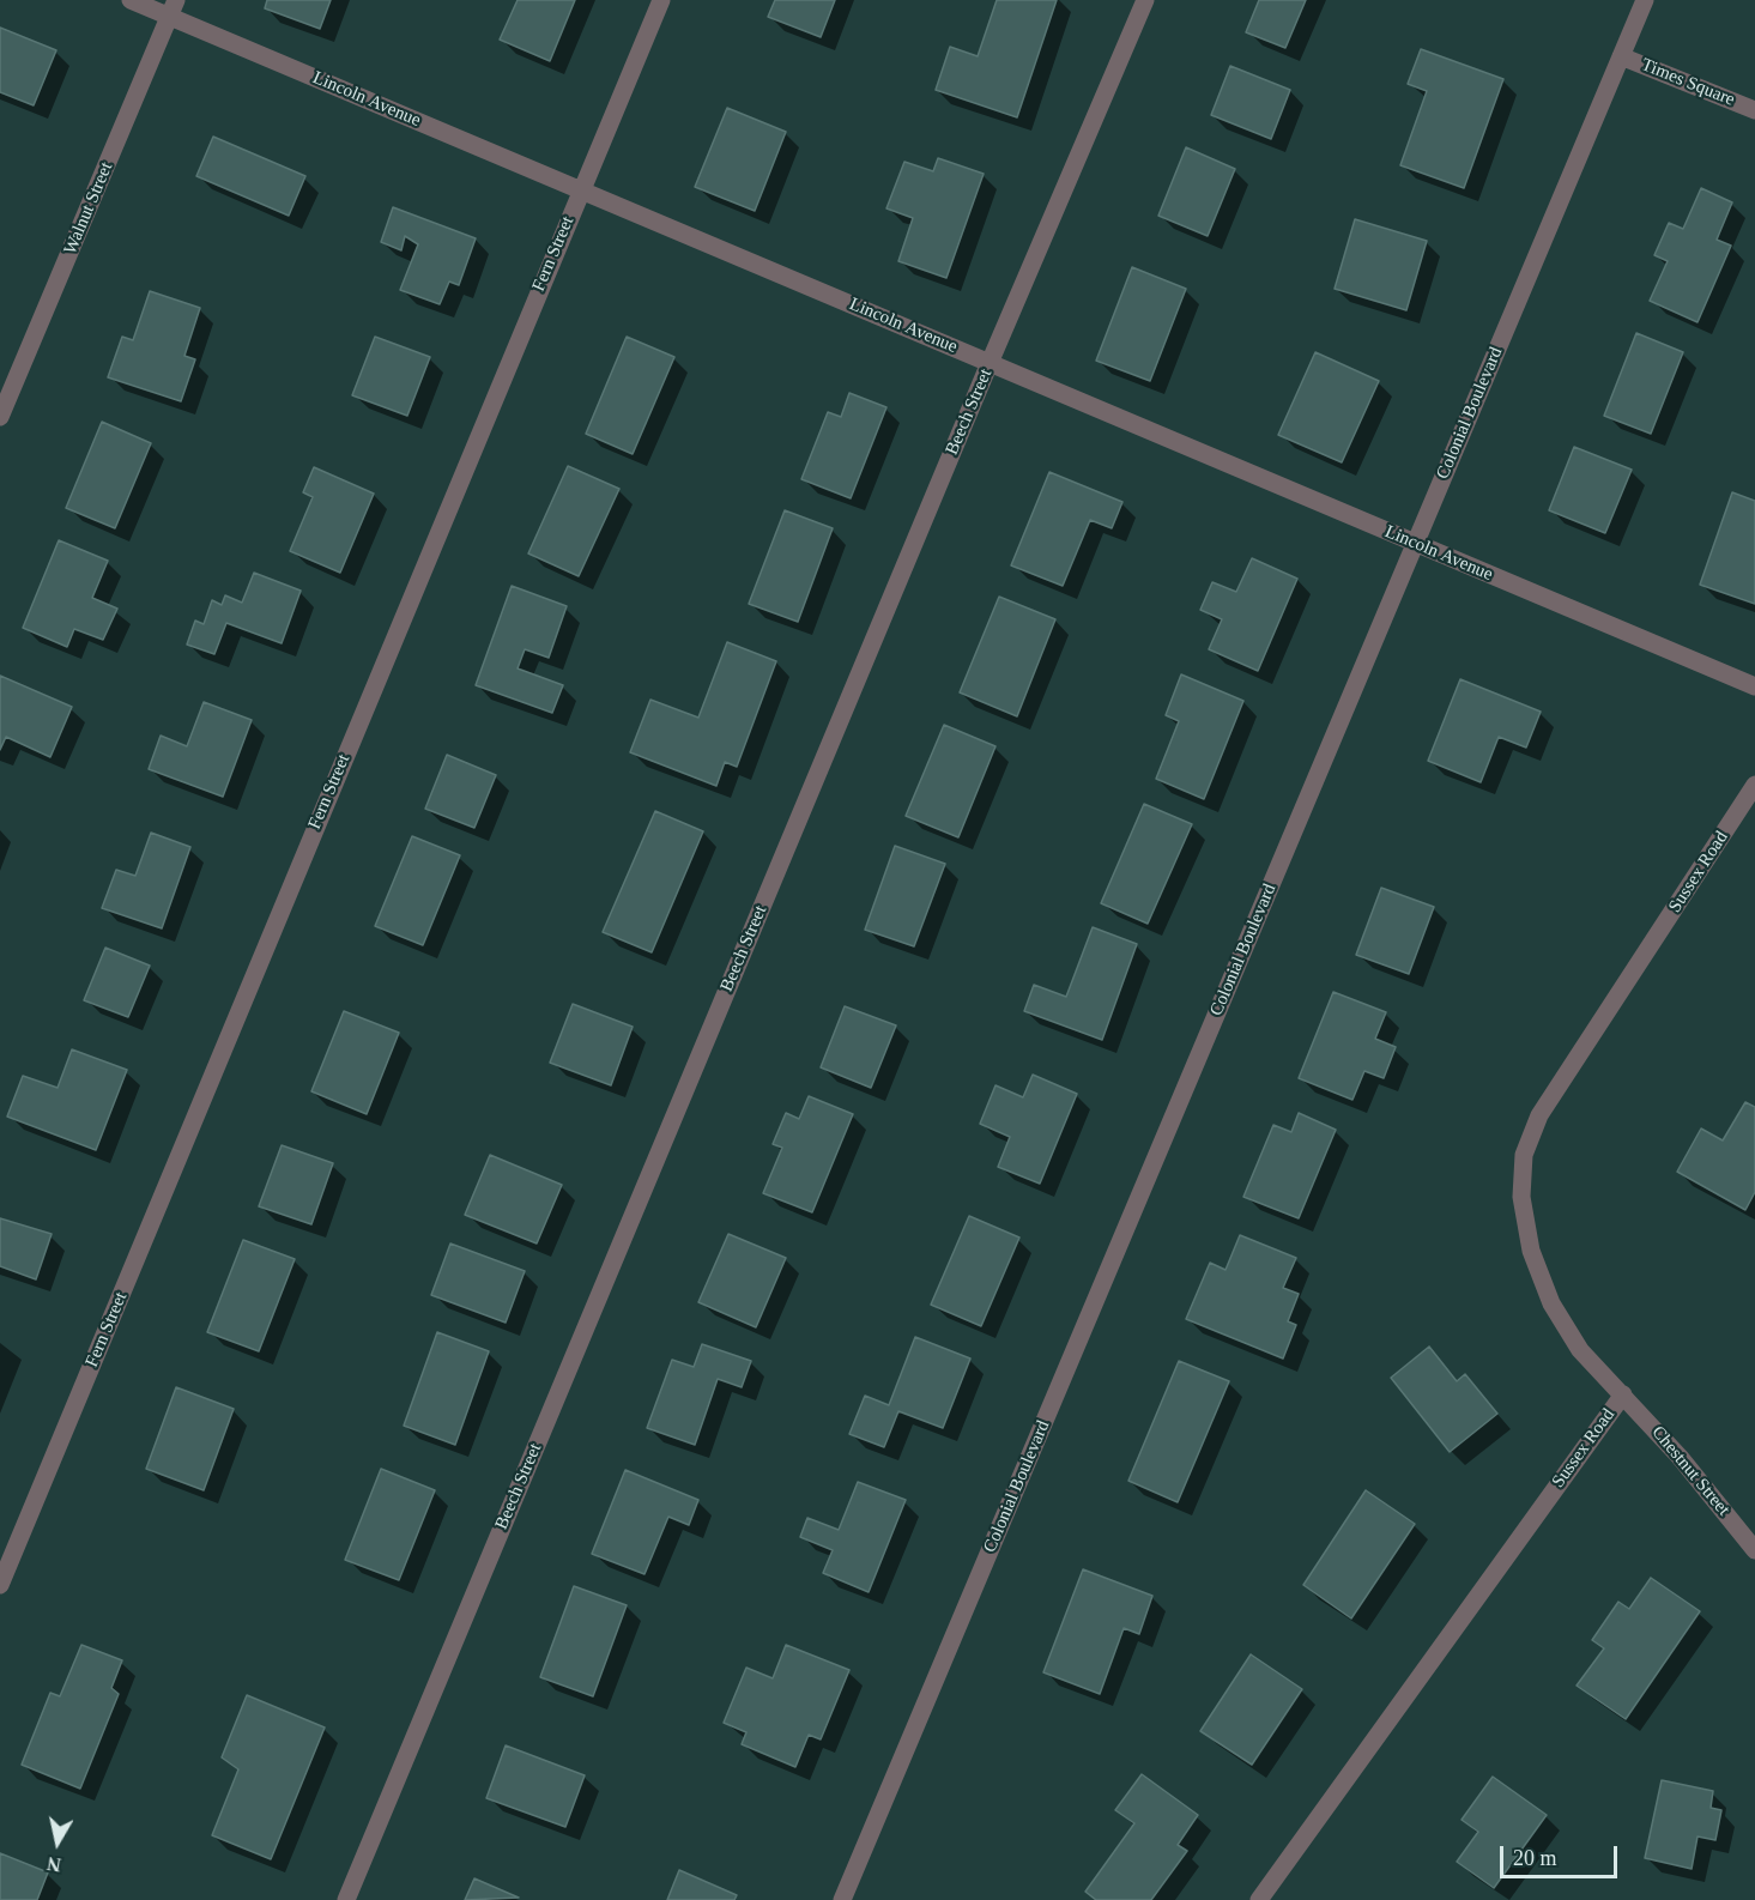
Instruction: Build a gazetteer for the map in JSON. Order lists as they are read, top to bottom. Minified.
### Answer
{"streets":{"street":["Times Square","Lincoln Avenue","Walnut Street","Fern Street","Beech Street","Colonial Boulevard","Sussex Road","Chestnut Street"]},"crossings":[["Times Square","Colonial Boulevard"],["Lincoln Avenue","Walnut Street"],["Lincoln Avenue","Fern Street"],["Lincoln Avenue","Beech Street"],["Lincoln Avenue","Colonial Boulevard"],["Sussex Road","Chestnut Street"]],"scale_bar":"20 m","north":"bottom"}
